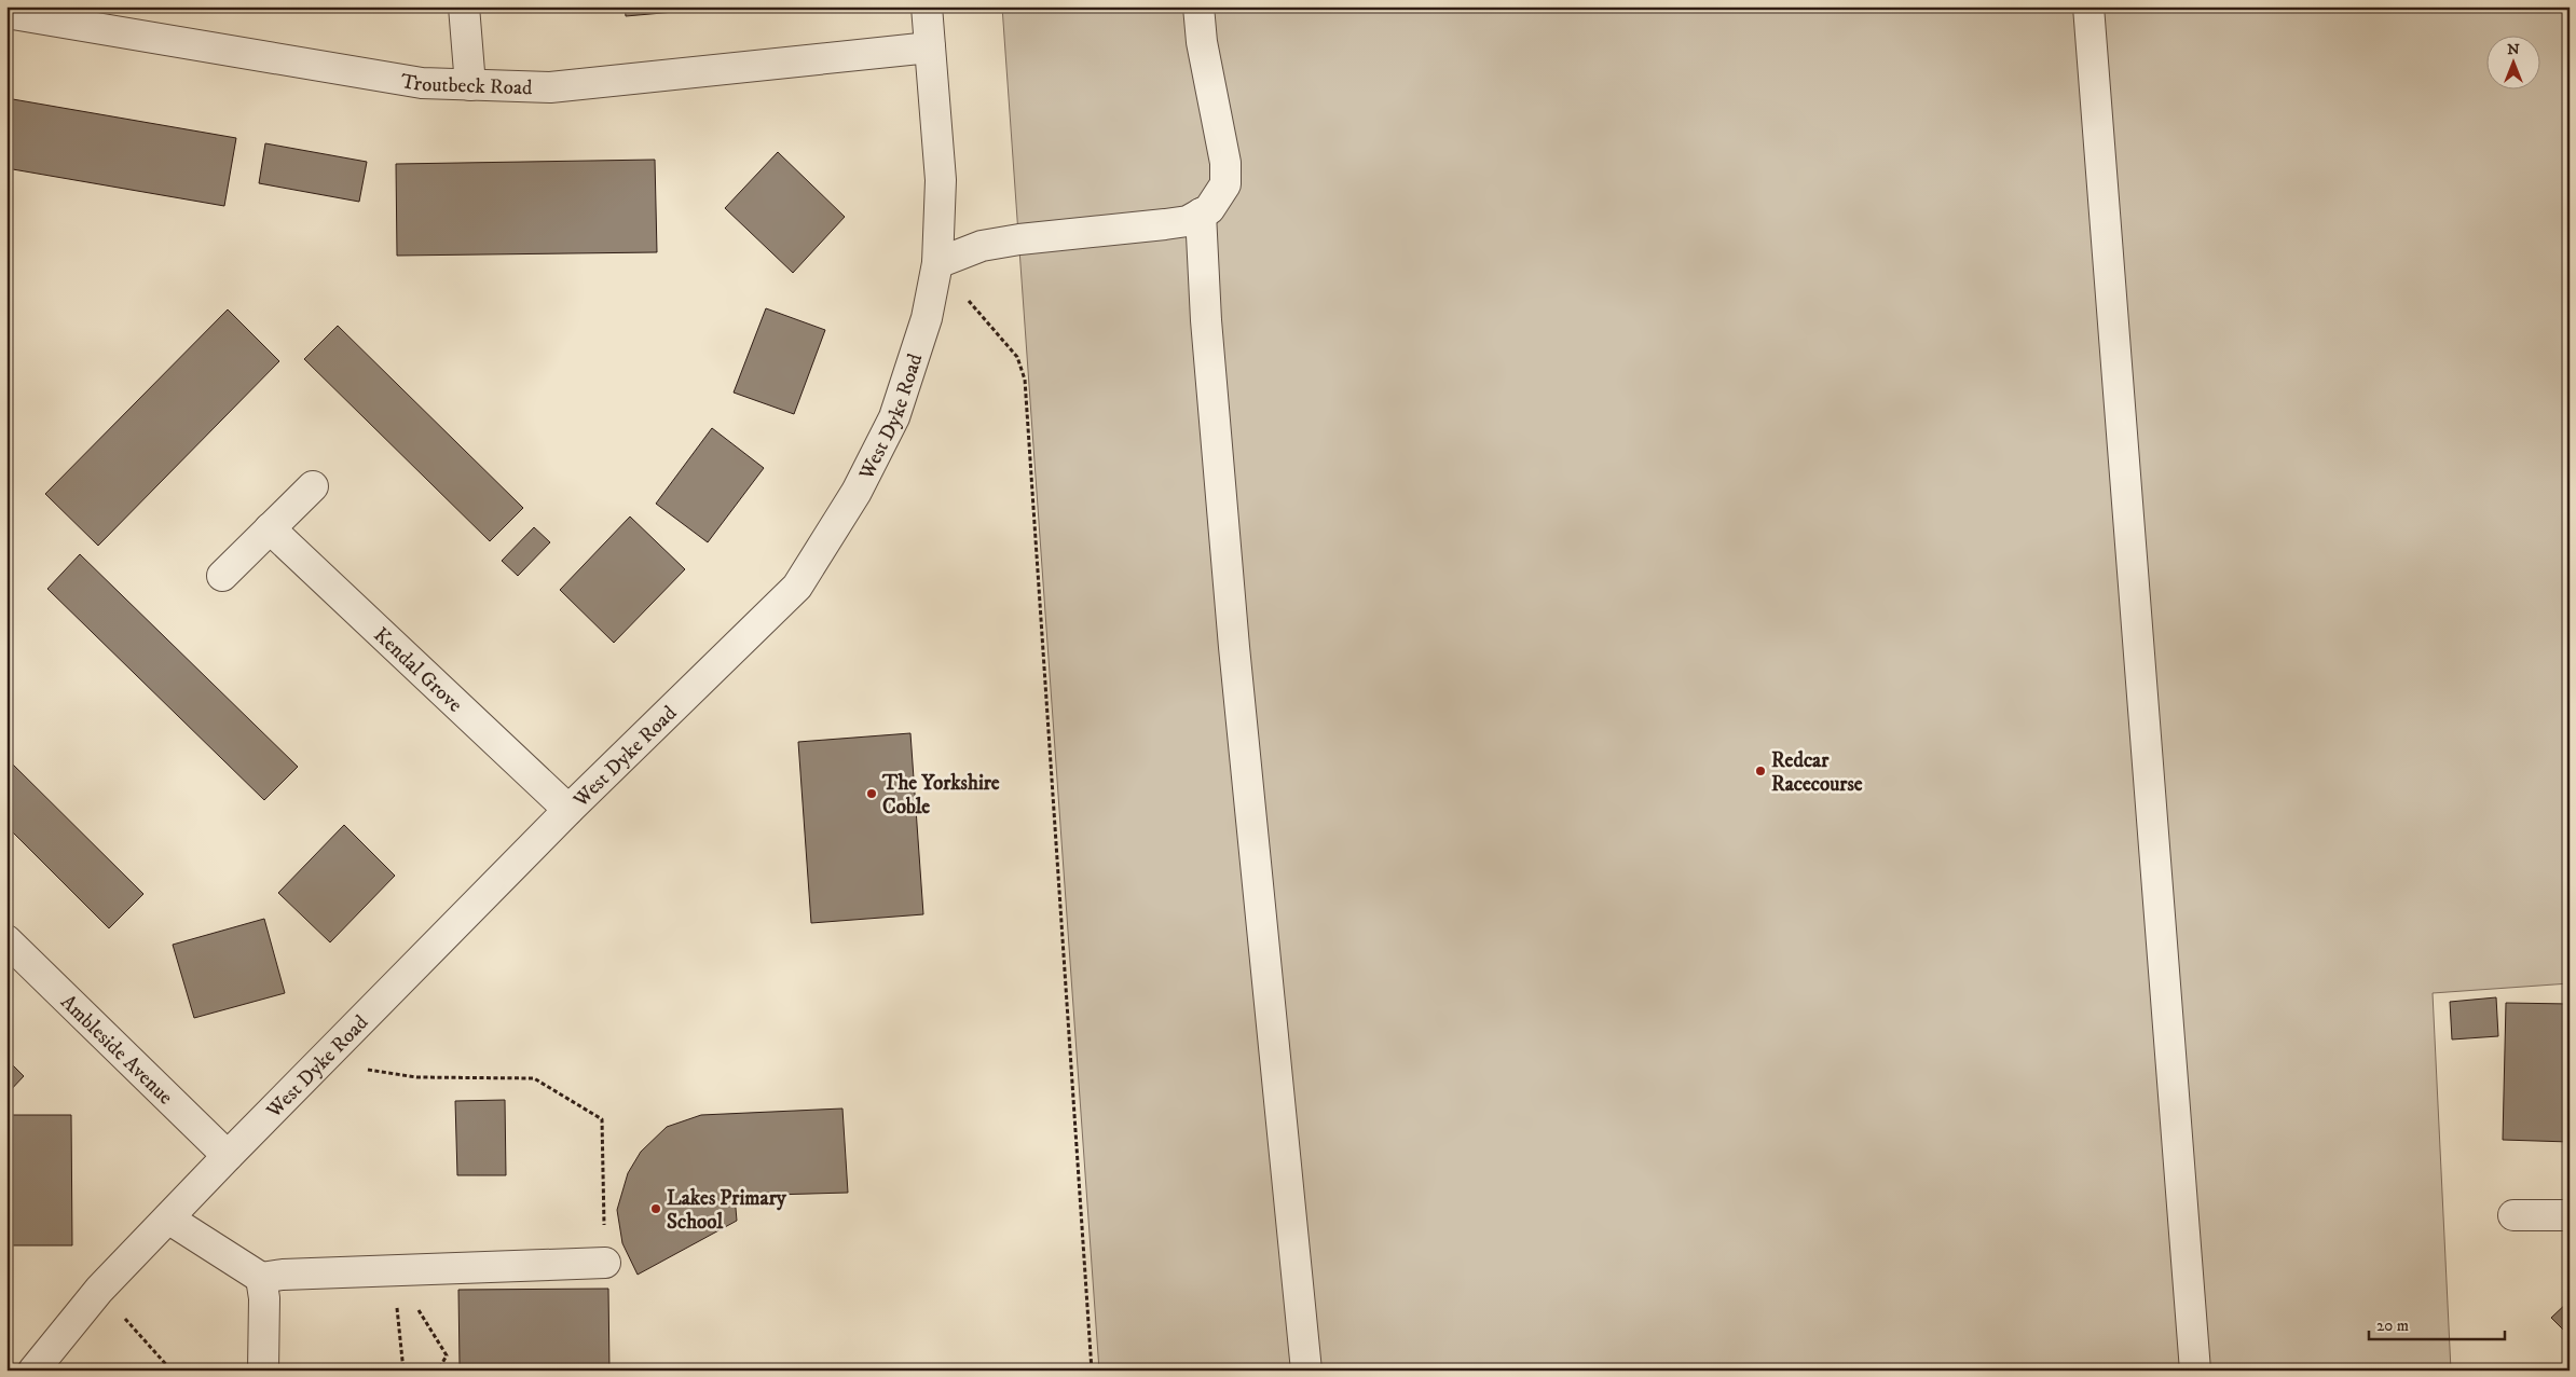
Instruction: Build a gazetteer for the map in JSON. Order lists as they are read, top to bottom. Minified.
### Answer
{"streets":{"street":["Troutbeck Road","West Dyke Road","Kendal Grove","Ambleside Avenue"]},"crossings":[["Troutbeck Road","West Dyke Road"],["West Dyke Road","Kendal Grove"],["West Dyke Road","Ambleside Avenue"]],"places":["Redcar Racecourse","The Yorkshire Coble","Lakes Primary School"],"scale_bar":"20 m","north":"top"}
